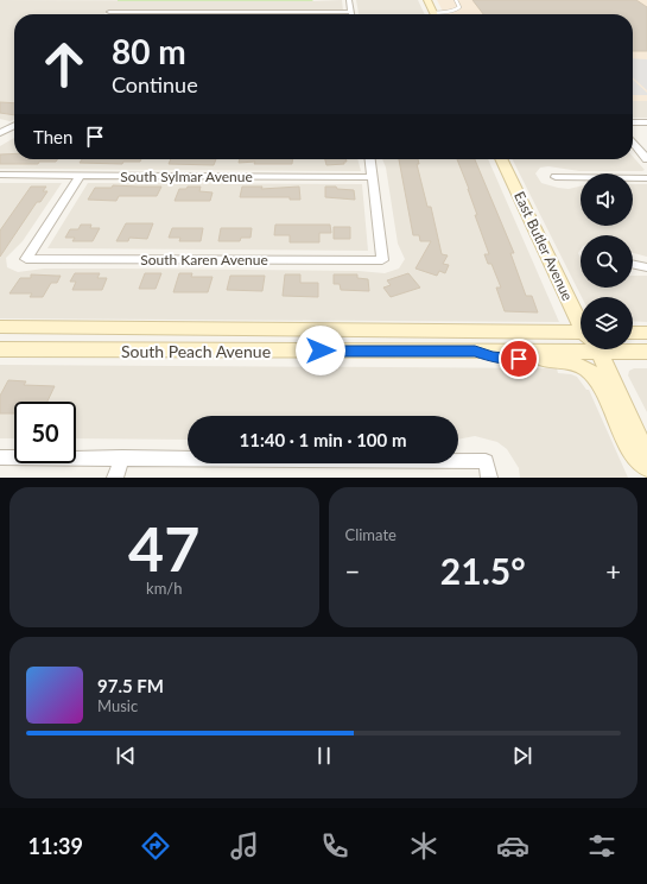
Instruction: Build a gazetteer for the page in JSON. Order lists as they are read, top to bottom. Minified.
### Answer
{"streets":{"main road":["East Butler Avenue","South Peach Avenue"],"street":["South Sylmar Avenue","South Karen Avenue"]},"crossings":[["South Sylmar Avenue","South Karen Avenue"]],"page":{"turn":["80 m","Continue"],"then":"Then","limit":"50","trip":"11:40 · 1 min · 100 m","tile":[["47","km/h"],"Climate"],"heat":["−","21.5°","+"],"song":["97.5 FM","Music"],"tabs":"11:39"}}
